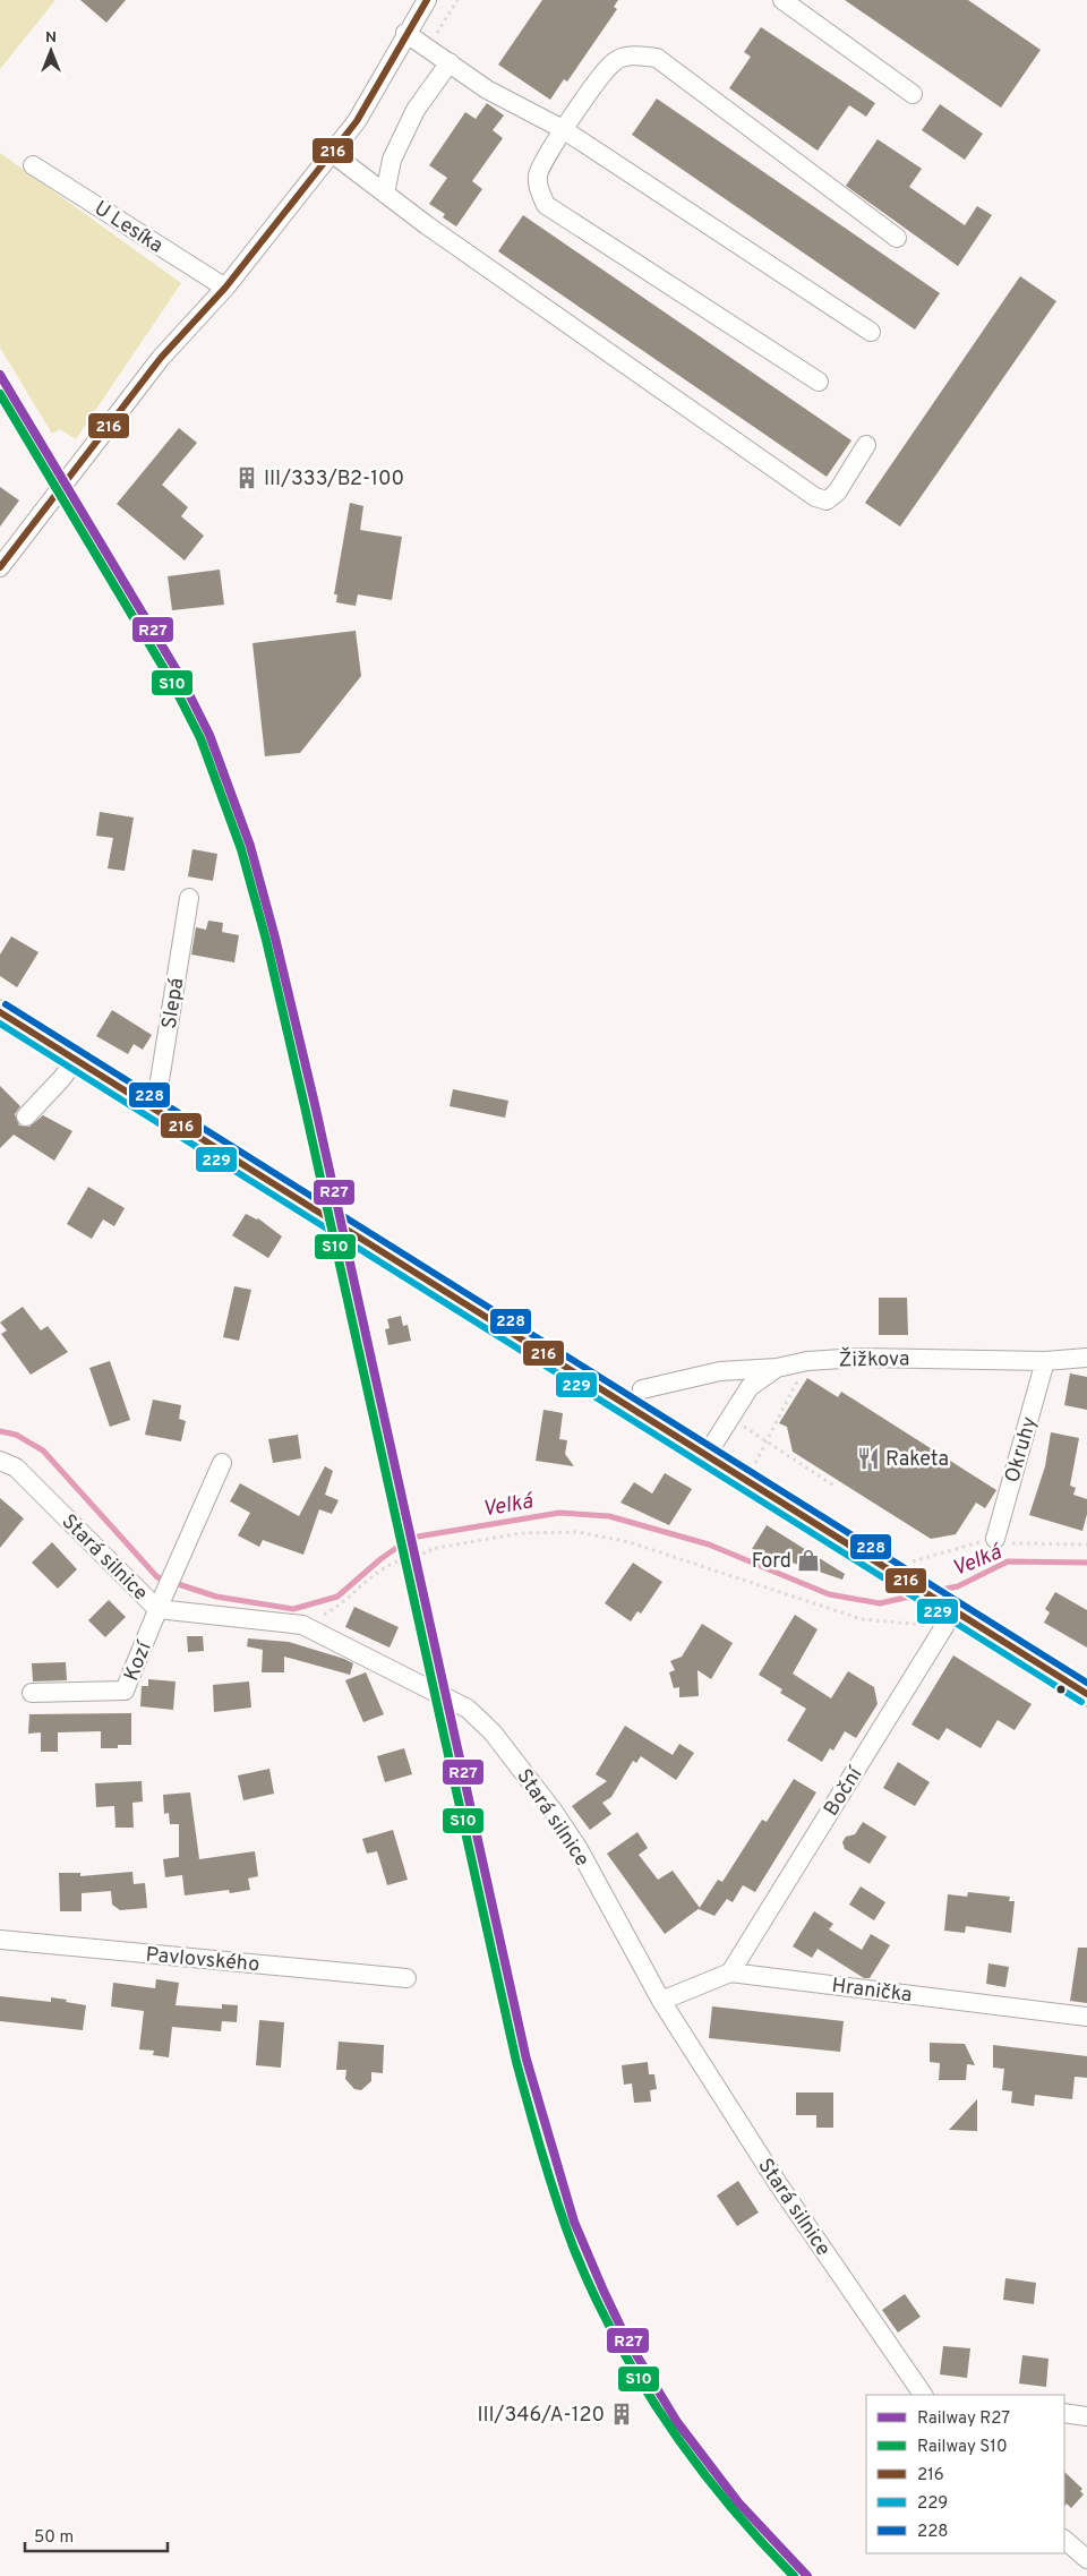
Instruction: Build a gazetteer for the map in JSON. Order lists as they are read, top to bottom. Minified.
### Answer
{"streets":{"street":["U Lesíka","Slepá","Žižkova","Okruhy","Stará silnice","Kozí","Boční","Pavlovského","Hranička"]},"crossings":[["Žižkova","Okruhy"],["Stará silnice","Kozí"],["Stará silnice","Hranička"],["Boční","Hranička"]],"water":["Velká"],"places":{"building":["III/333/B2-100","III/346/A-120"],"restaurant":["Raketa"],"shop":["Ford"]},"lines":["transit line 216","rail line R27","rail line S10","transit line 228","transit line 229"],"legend":["Railway R27","Railway S10","216","229","228"],"scale_bar":"50 m","north":"top"}
